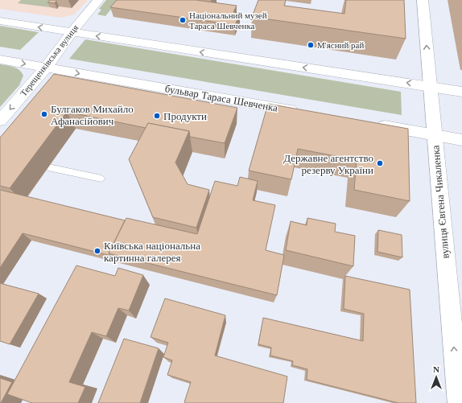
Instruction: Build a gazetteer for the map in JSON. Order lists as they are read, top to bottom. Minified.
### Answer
{"streets":{"main road":["Терещенківська вулиця","бульвар Тараса Шевченка"],"street":["вулиця Євгена Чикаленка"]},"crossings":[["Терещенківська вулиця","бульвар Тараса Шевченка"]],"one_way":["Терещенківська вулиця","вулиця Євгена Чикаленка"],"places":["Національний музей Тараса Шевченка","М'ясний рай","Булгаков Михайло Афанасійович","Продукти","Державне агентство резерву України","Київська національна картинна галерея"],"north":"top"}
